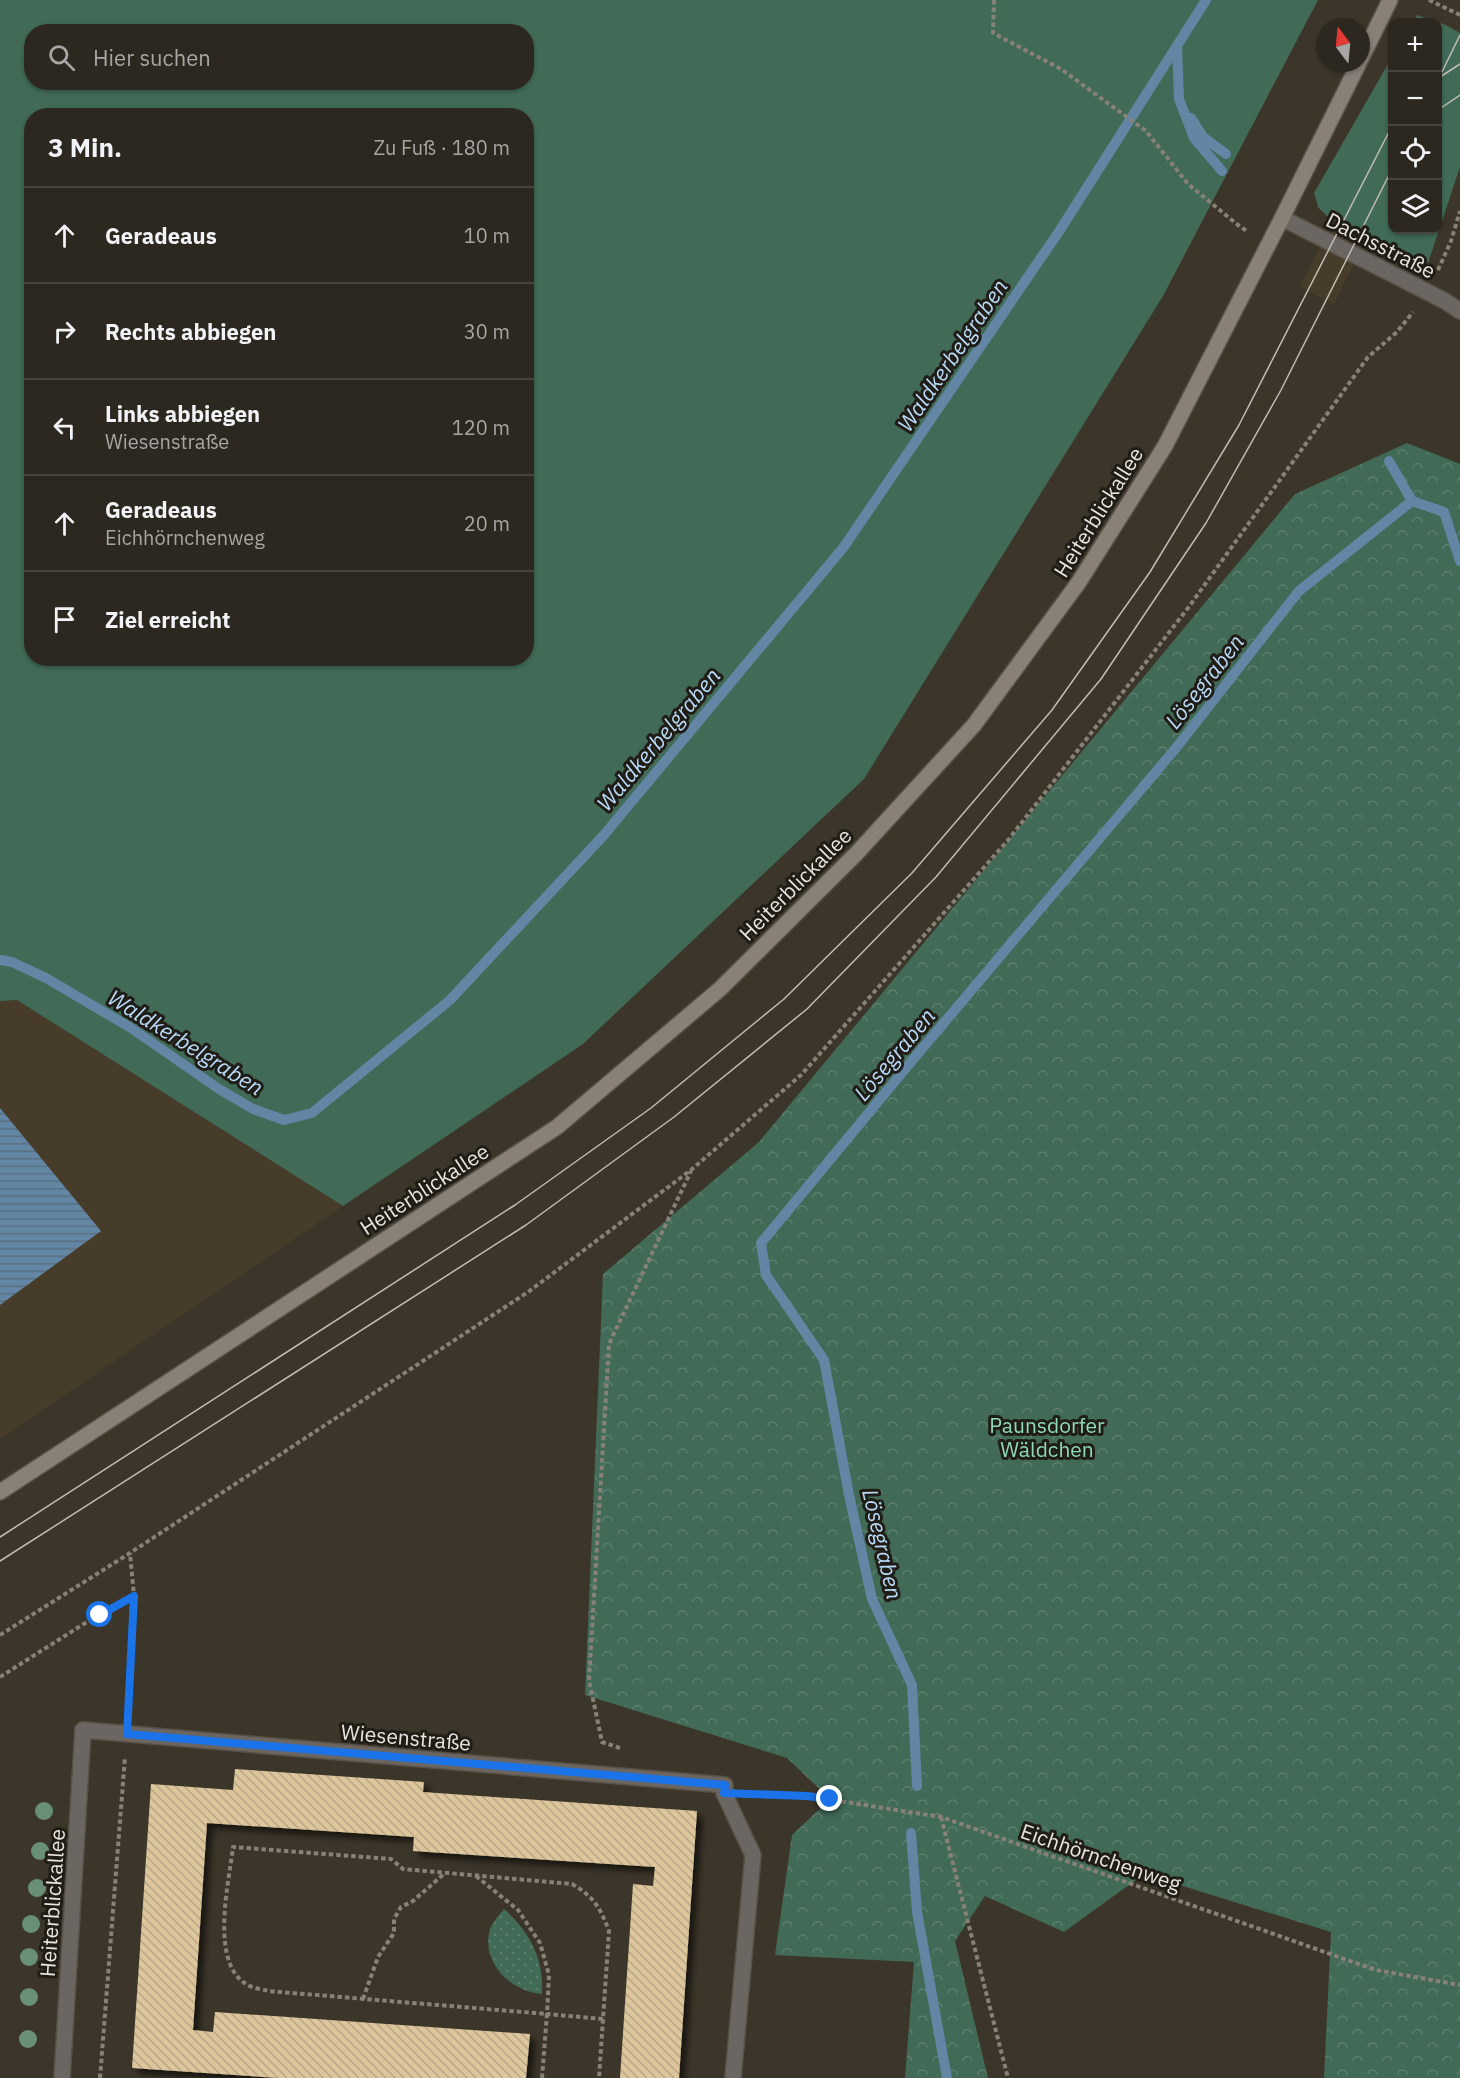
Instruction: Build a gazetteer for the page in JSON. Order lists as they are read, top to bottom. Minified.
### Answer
{"streets":{"main road":["Heiterblickallee"],"street":["Dachsstraße","Wiesenstraße"],"path":["Eichhörnchenweg"]},"crossings":[["Dachsstraße","Heiterblickallee"],["Heiterblickallee","Wiesenstraße"],["Wiesenstraße","Eichhörnchenweg"]],"water":["Waldkerbelgraben","Lösegraben"],"parks":["Paunsdorfer Wäldchen"],"north":"top","page":{"map_buttons":["+","−"],"search":"Hier suchen","heading":["3 Min.","Zu Fuß · 180 m"],"list":[["Geradeaus","10 m"],["Rechts abbiegen","30 m"],["Links abbiegen","Wiesenstraße","120 m"],["Geradeaus","Eichhörnchenweg","20 m"],"Ziel erreicht"]}}
